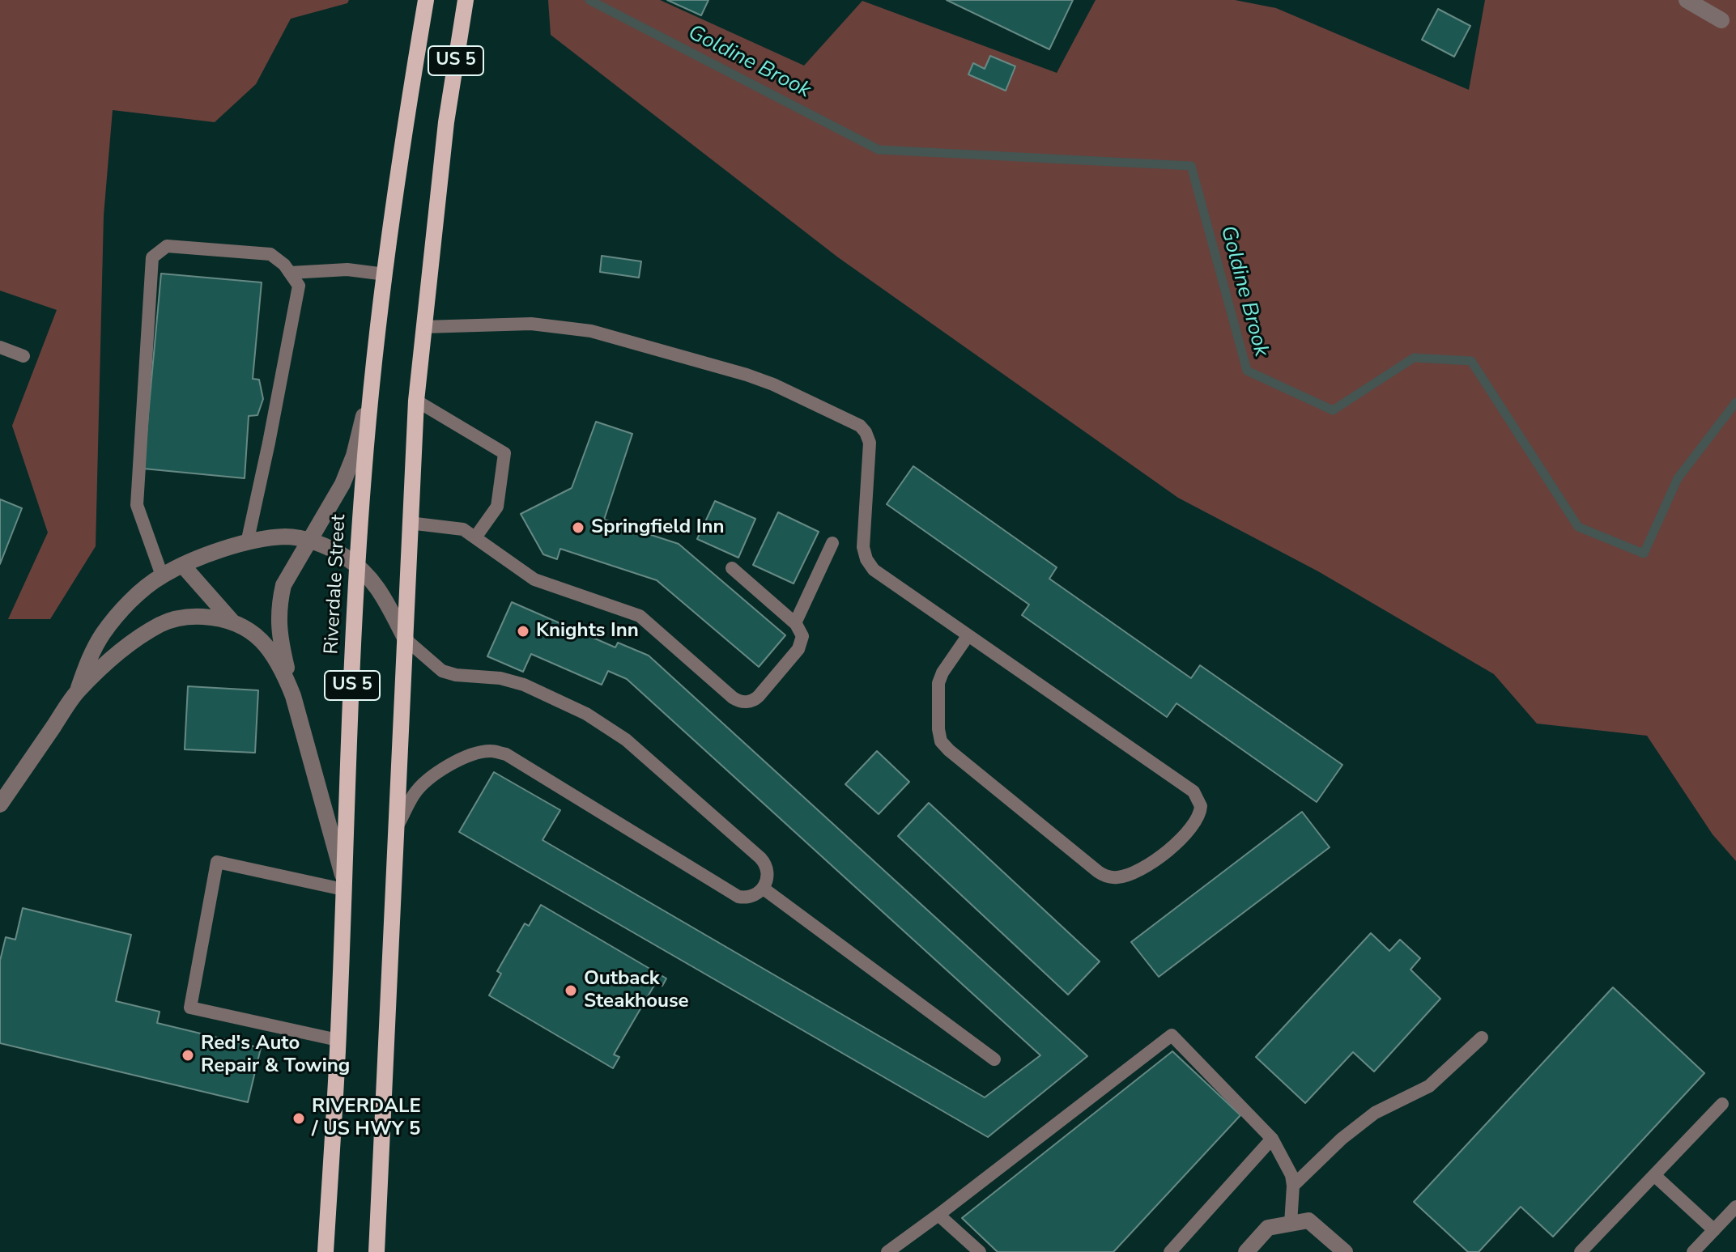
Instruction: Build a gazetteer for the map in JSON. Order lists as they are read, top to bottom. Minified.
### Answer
{"streets":{"main road":["US 5","Riverdale Street"]},"water":["Goldine Brook"],"places":["Springfield Inn","Knights Inn","Outback Steakhouse","Red's Auto Repair & Towing","RIVERDALE / US HWY 5"]}
